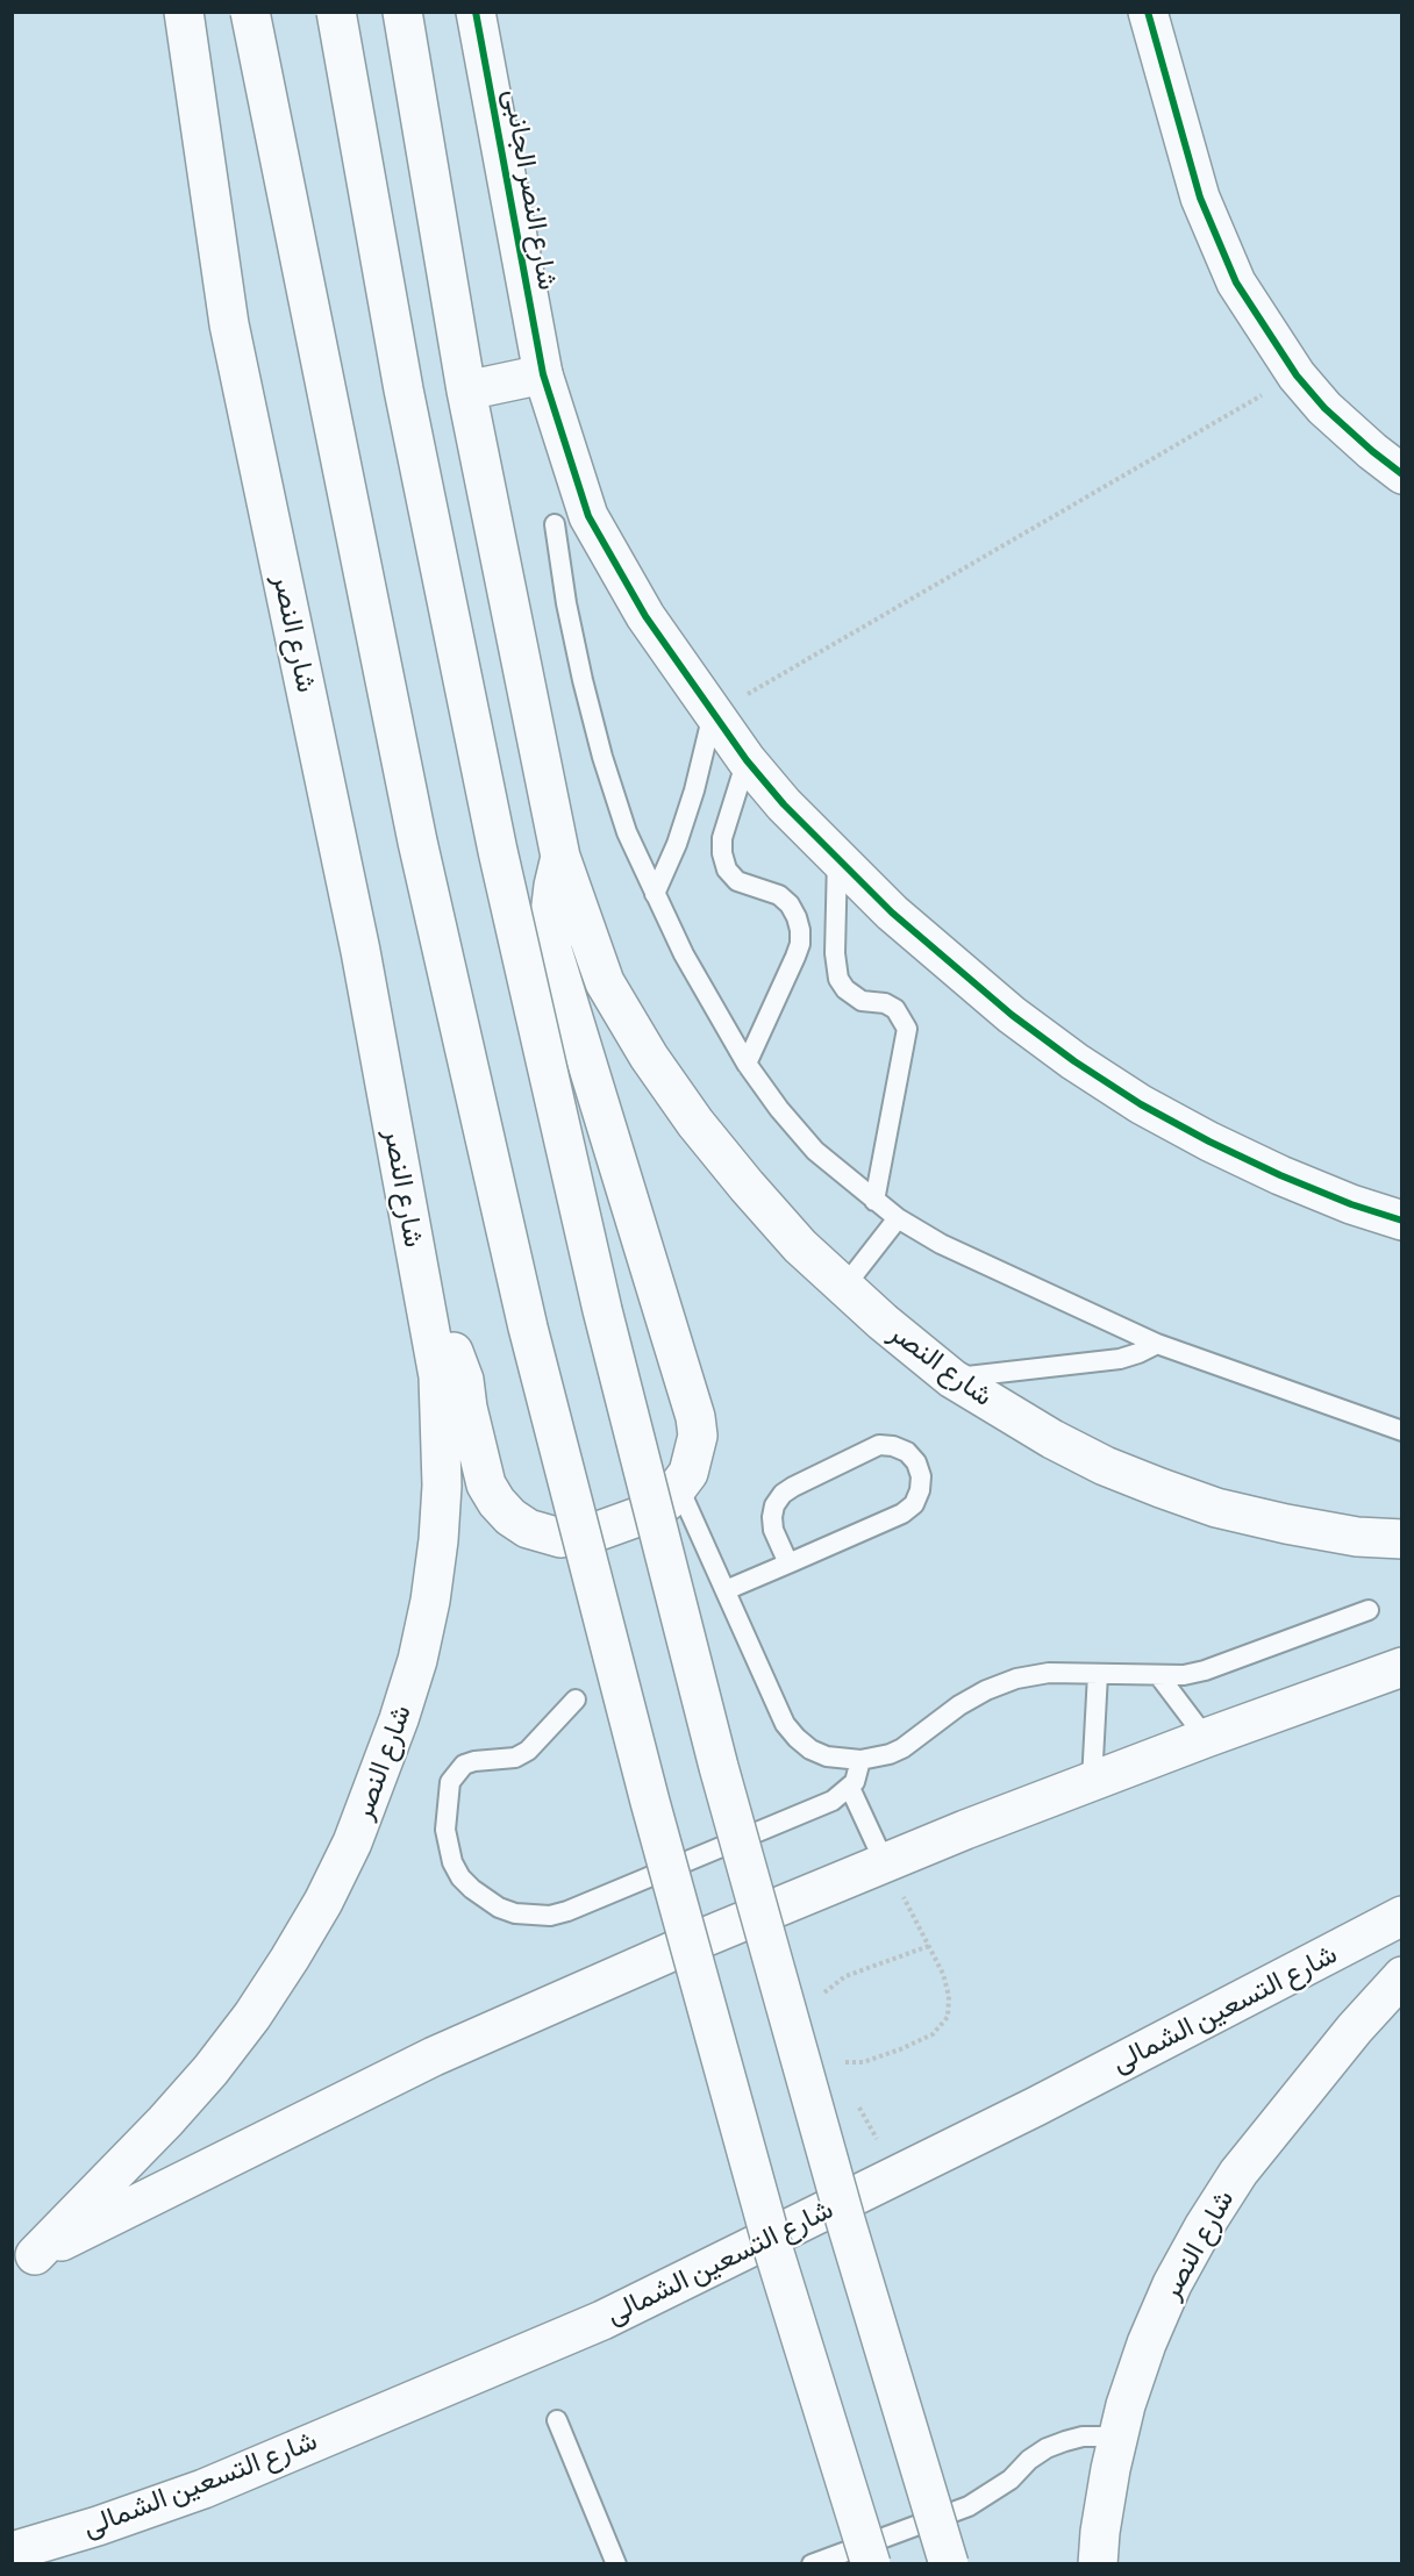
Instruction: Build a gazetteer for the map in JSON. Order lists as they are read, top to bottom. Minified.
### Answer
{"streets":{"main road":["شارع النصر الجانبى","شارع النصر","شارع التسعين الشمالى"]}}
